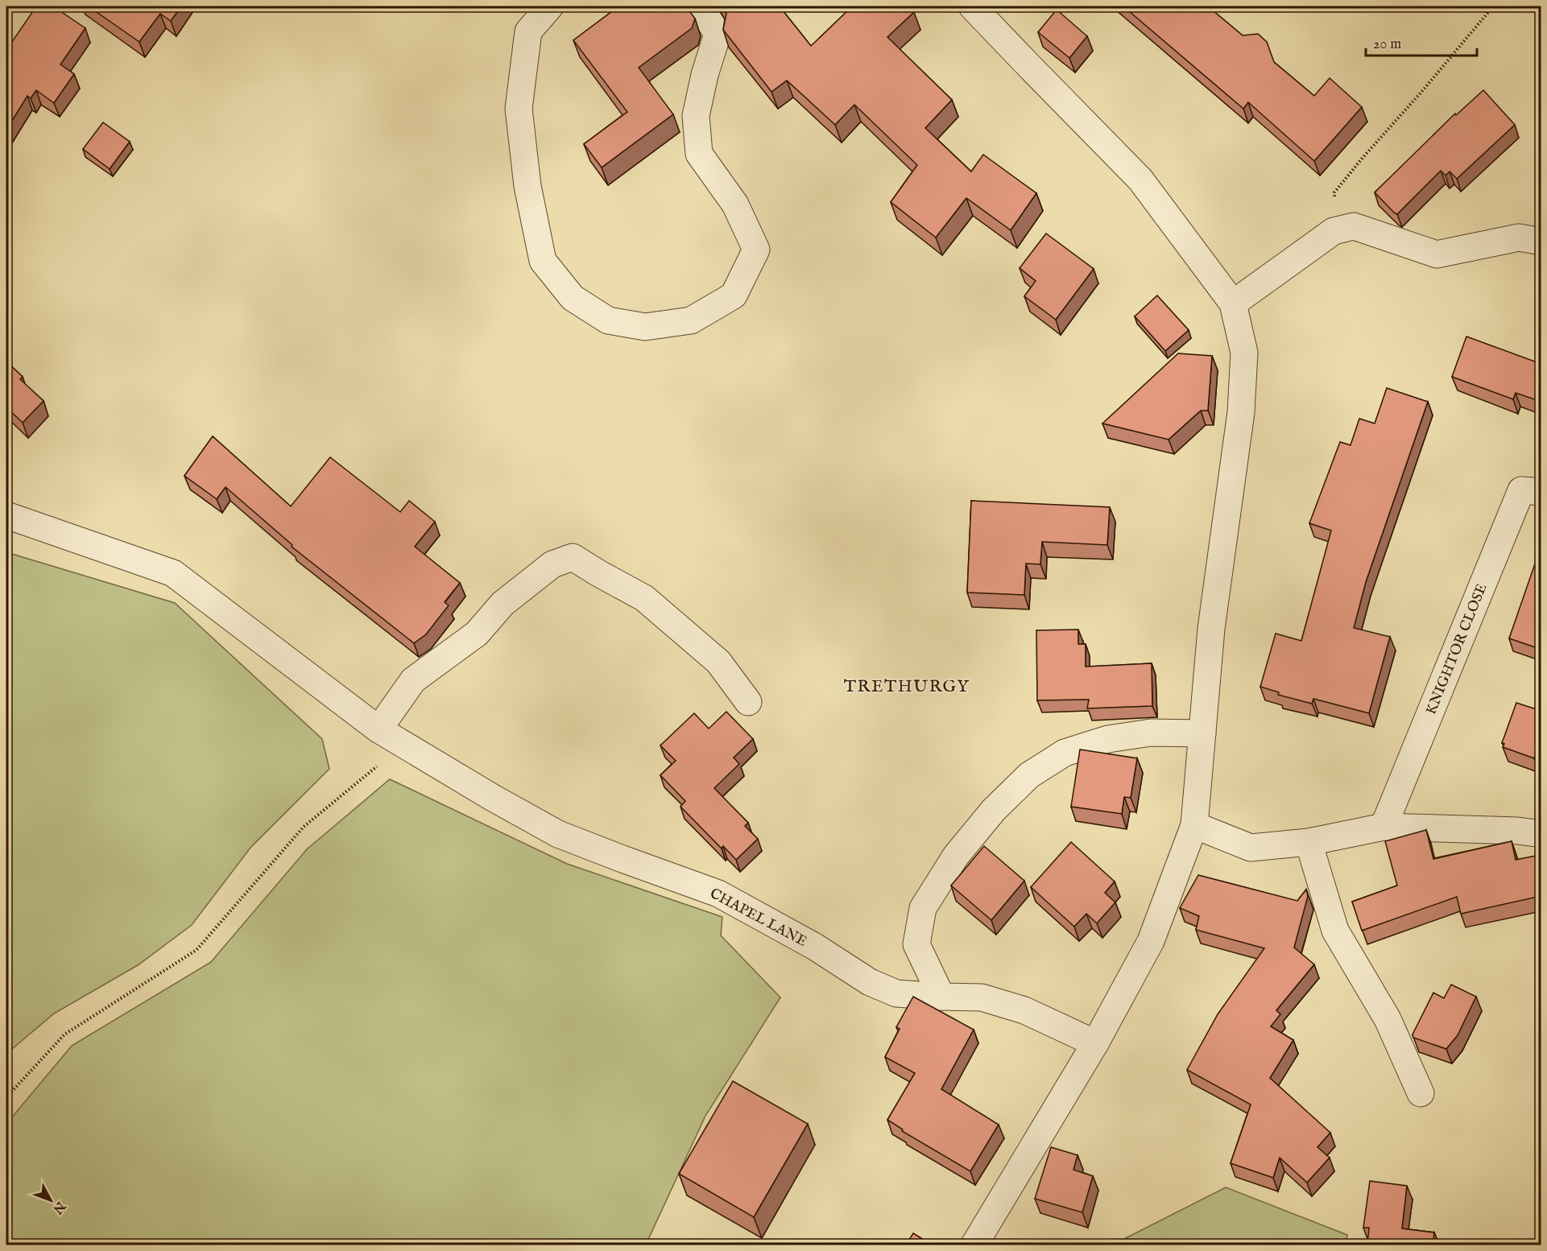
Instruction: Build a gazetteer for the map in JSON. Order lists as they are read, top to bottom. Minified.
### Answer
{"streets":{"street":["KNIGHTOR CLOSE","CHAPEL LANE"]},"districts":["TRETHURGY"],"scale_bar":"20 m","north":"bottom right"}
